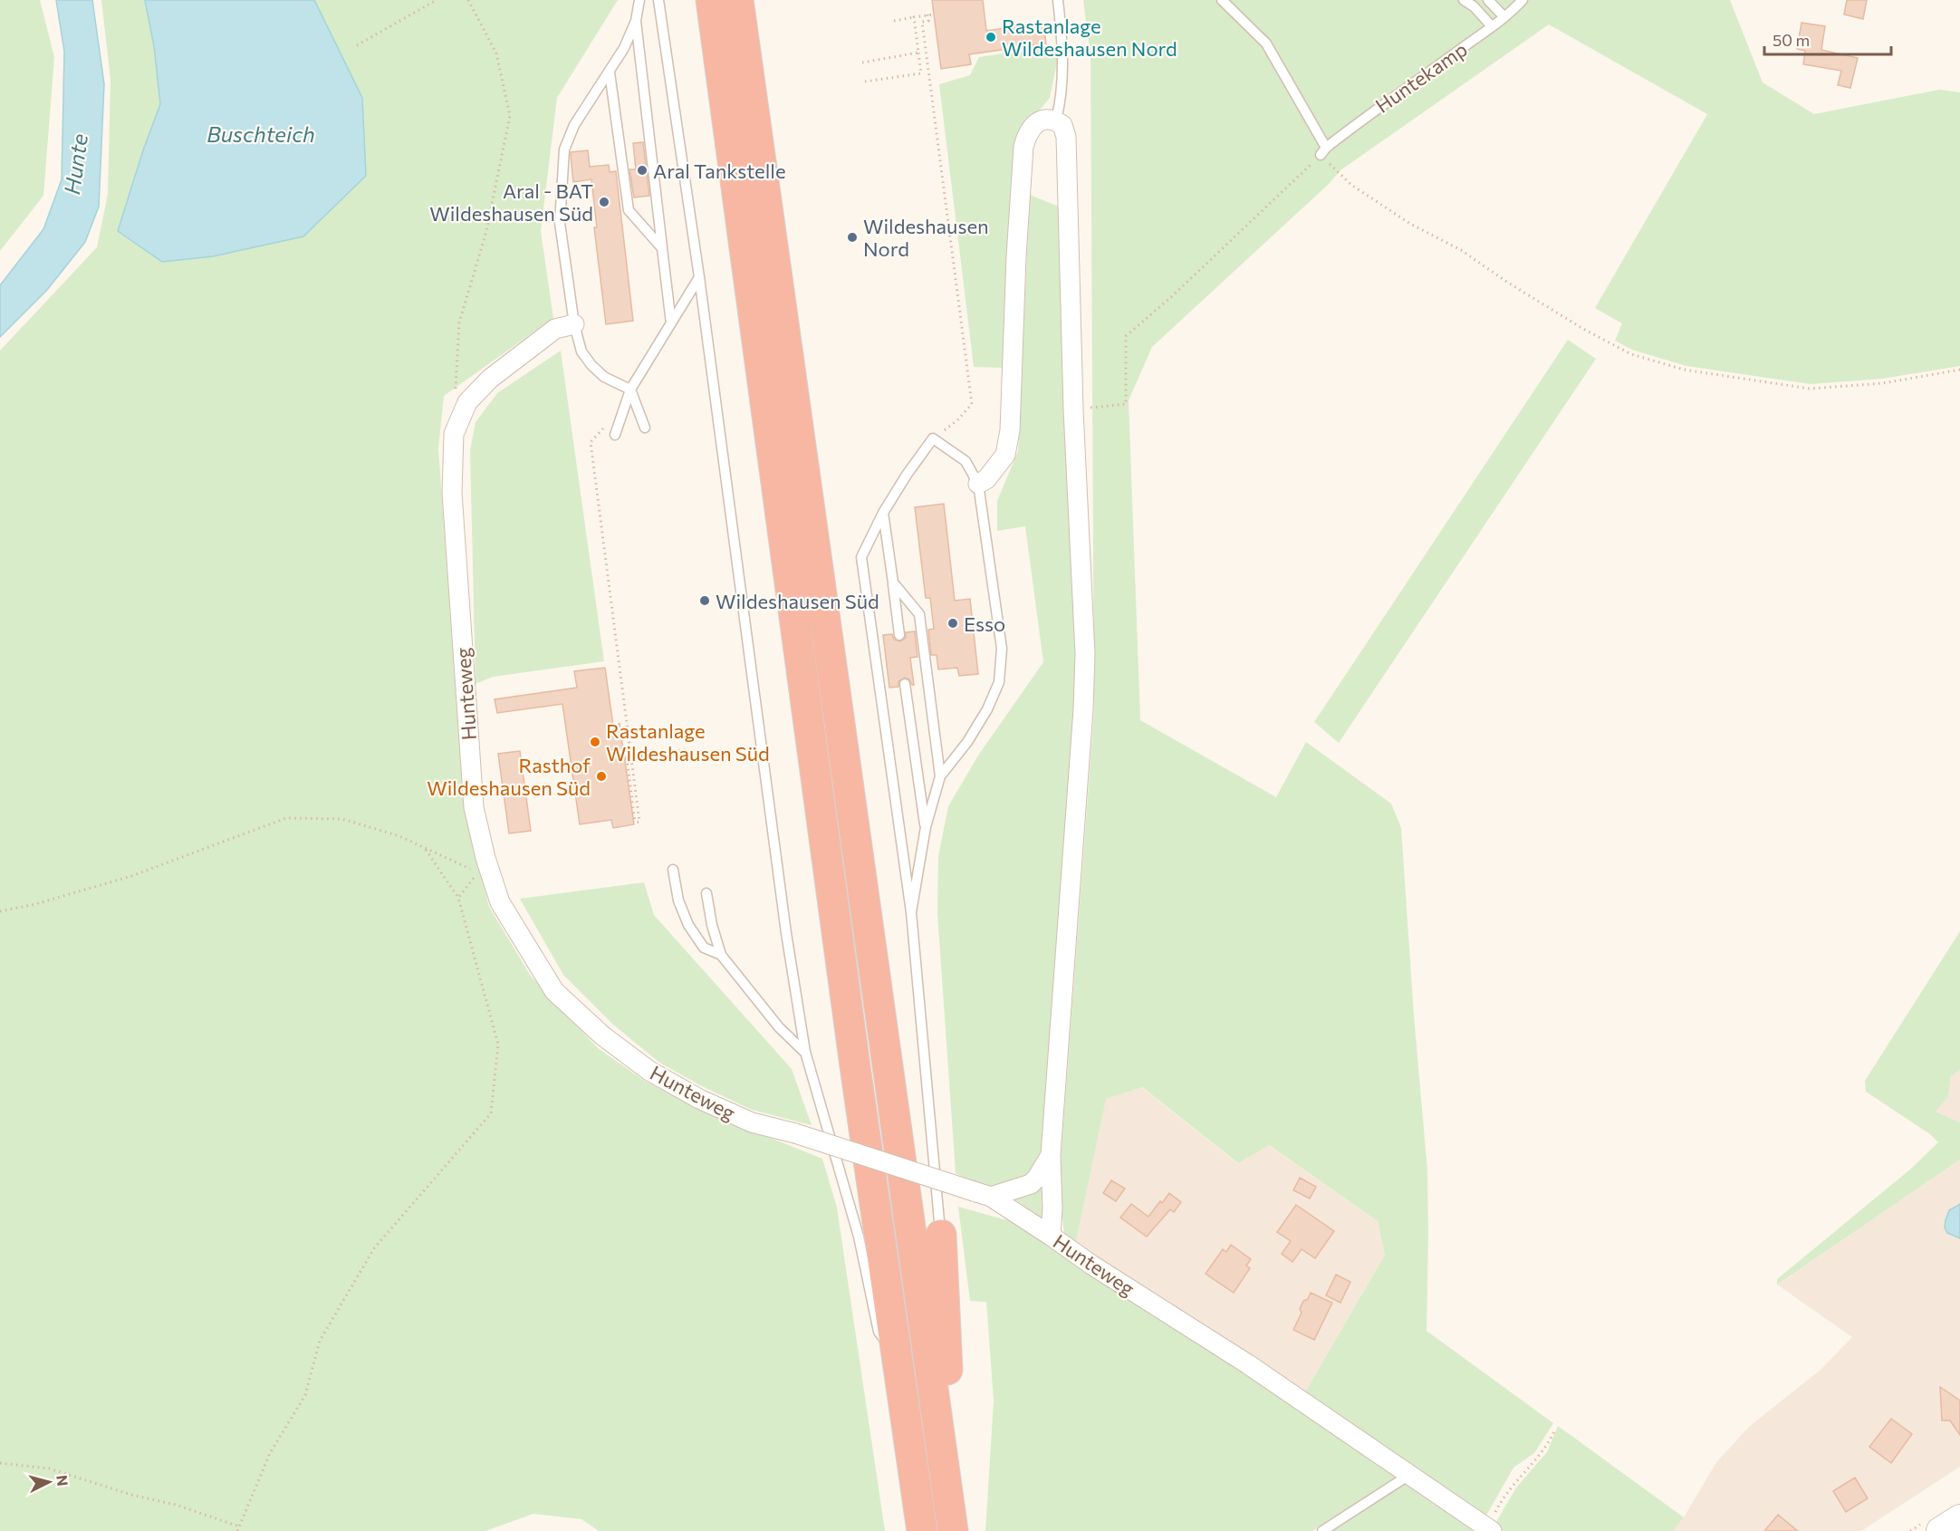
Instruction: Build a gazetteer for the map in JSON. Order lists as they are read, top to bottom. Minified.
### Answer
{"streets":{"street":["Hunteweg"],"lane":["Huntekamp"]},"water":["Buschteich","Hunte"],"places":["Rastanlage Wildeshausen Nord","Aral Tankstelle","Aral - BAT Wildeshausen Süd","Wildeshausen Nord","Wildeshausen Süd","Esso","Rastanlage Wildeshausen Süd","Rasthof Wildeshausen Süd"],"scale_bar":"50 m","north":"right"}
